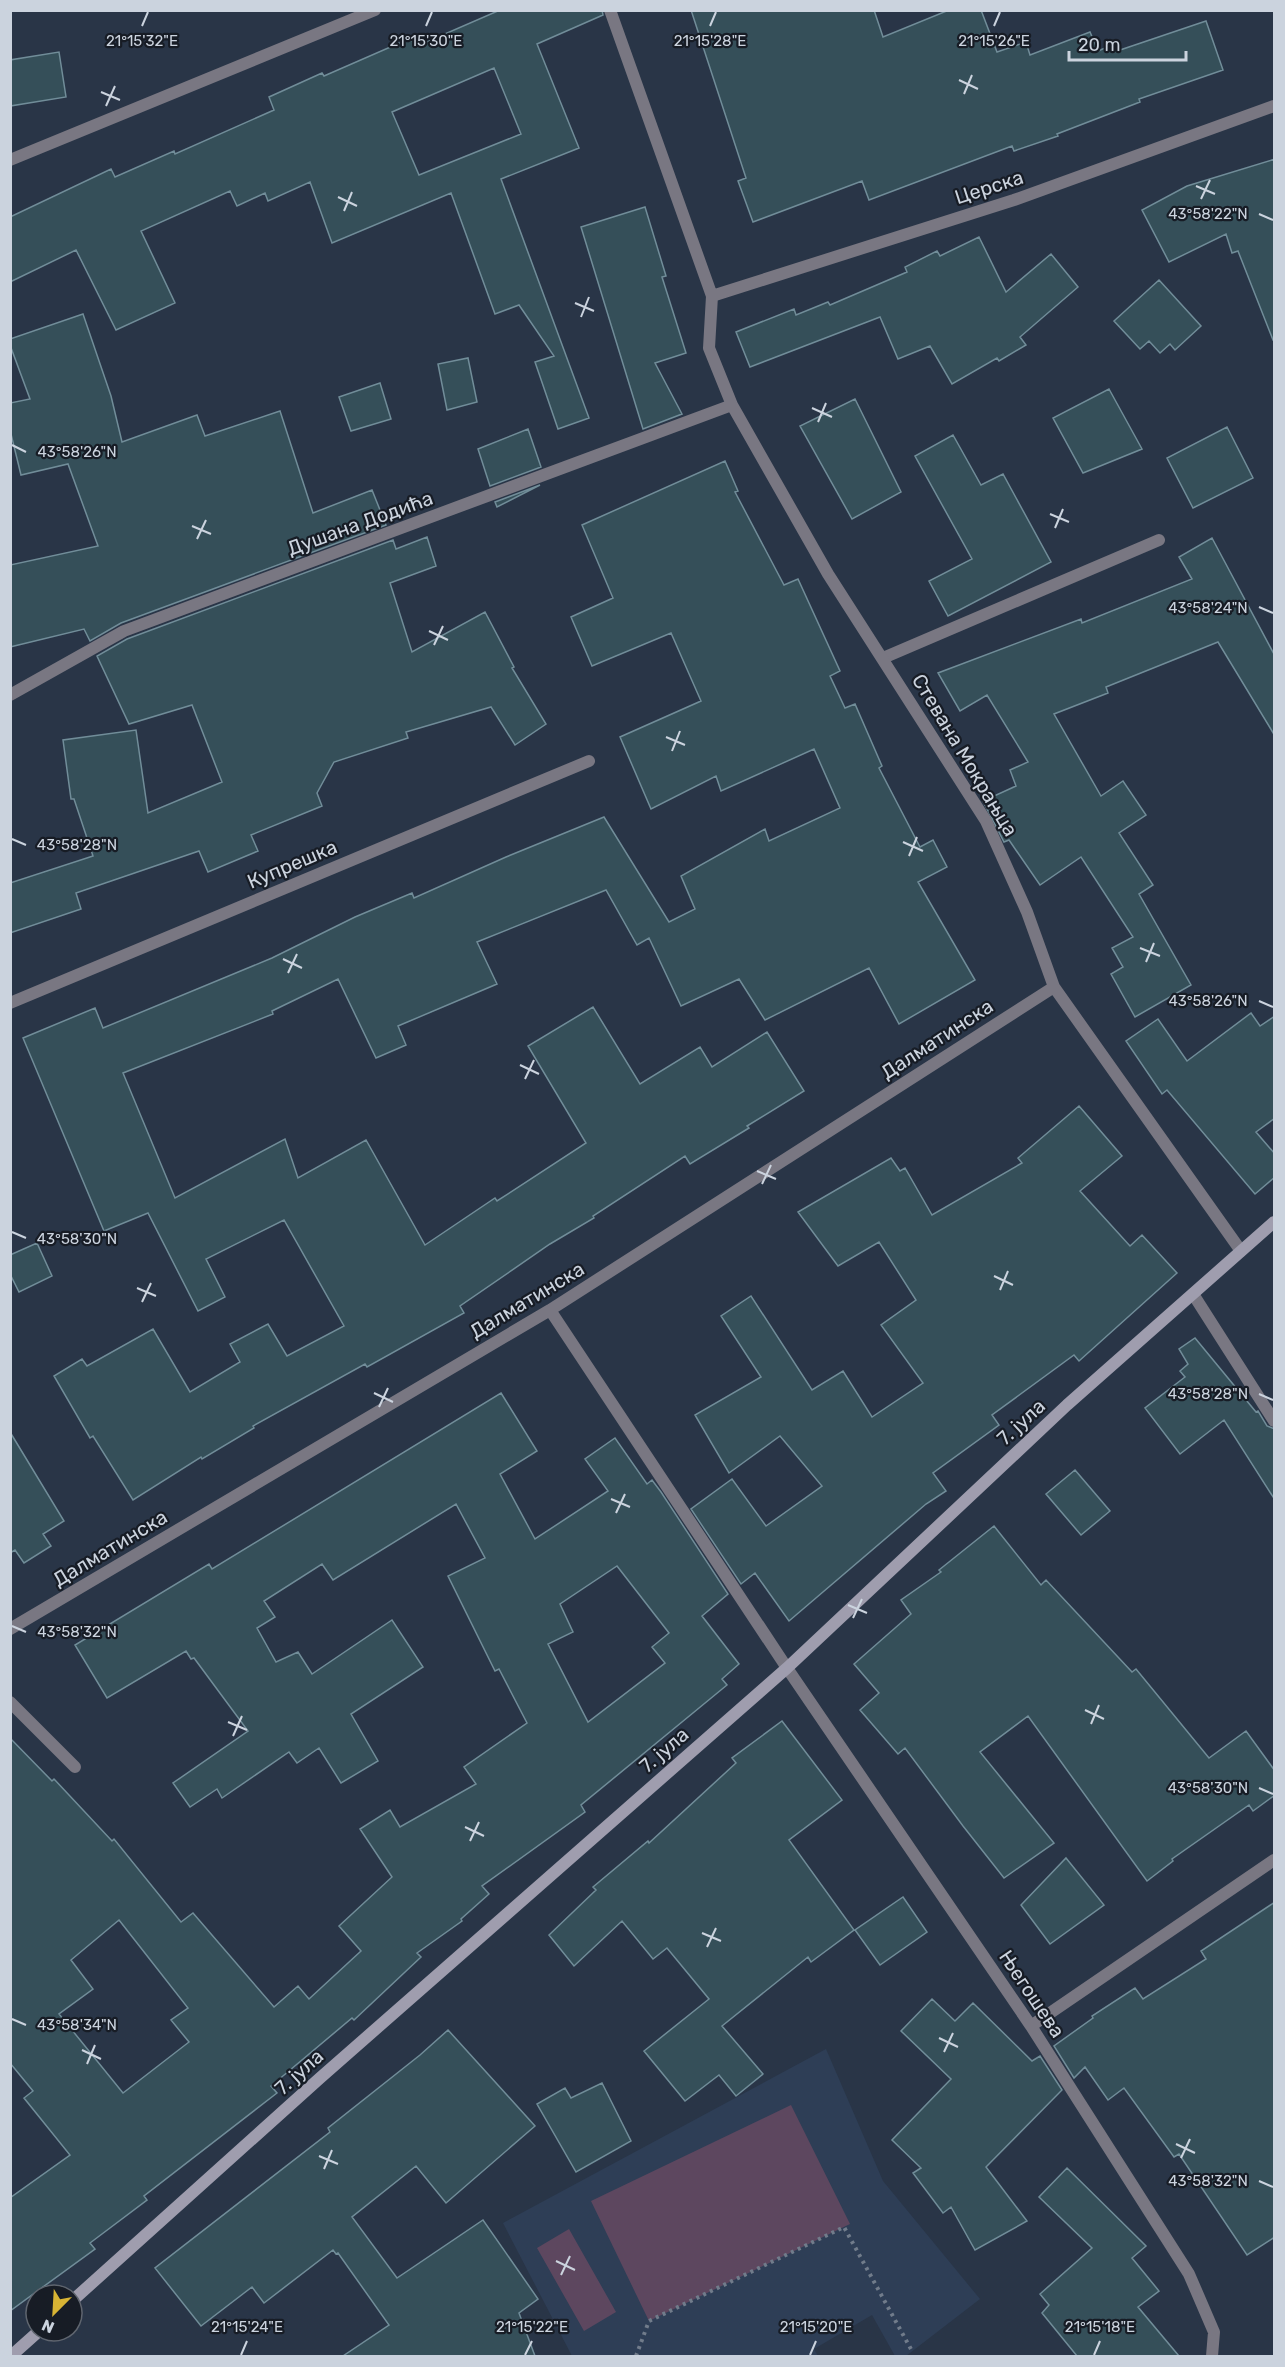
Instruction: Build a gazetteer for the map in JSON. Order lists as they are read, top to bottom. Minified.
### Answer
{"streets":{"main road":["7. јула"],"street":["Церска","Душана Додића","Стевана Мокрањца","Купрешка","Далматинска","Његошева"]},"crossings":[["Церска","Стевана Мокрањца"],["Душана Додића","Стевана Мокрањца"],["Стевана Мокрањца","Далматинска"],["Стевана Мокрањца","7. јула"],["Далматинска","Његошева"],["7. јула","Његошева"]],"scale_bar":"20 m","north":"bottom left","coordinates":["21°15'30\"E","21°15'28\"E","21°15'26\"E","21°15'32\"E","43°58'22\"N","43°58'26\"N","43°58'24\"N","43°58'28\"N","43°58'30\"N","43°58'32\"N","43°58'34\"N","21°15'24\"E","21°15'22\"E","21°15'20\"E","21°15'18\"E"]}
